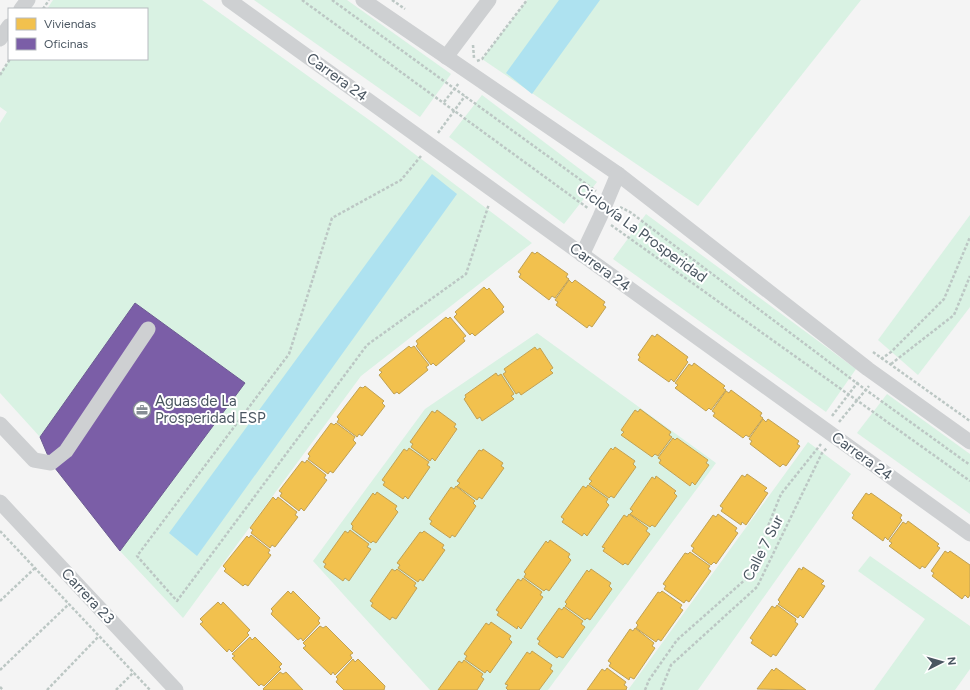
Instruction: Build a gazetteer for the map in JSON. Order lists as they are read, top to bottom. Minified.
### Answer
{"streets":{"street":["Carrera 24","Carrera 23"],"path":["Ciclovía La Prosperidad","Calle 7 Sur"]},"crossings":[["Carrera 24","Calle 7 Sur"]],"places":{"office":["Aguas de La Prosperidad ESP"]},"legend":["Viviendas","Oficinas"],"north":"right"}
